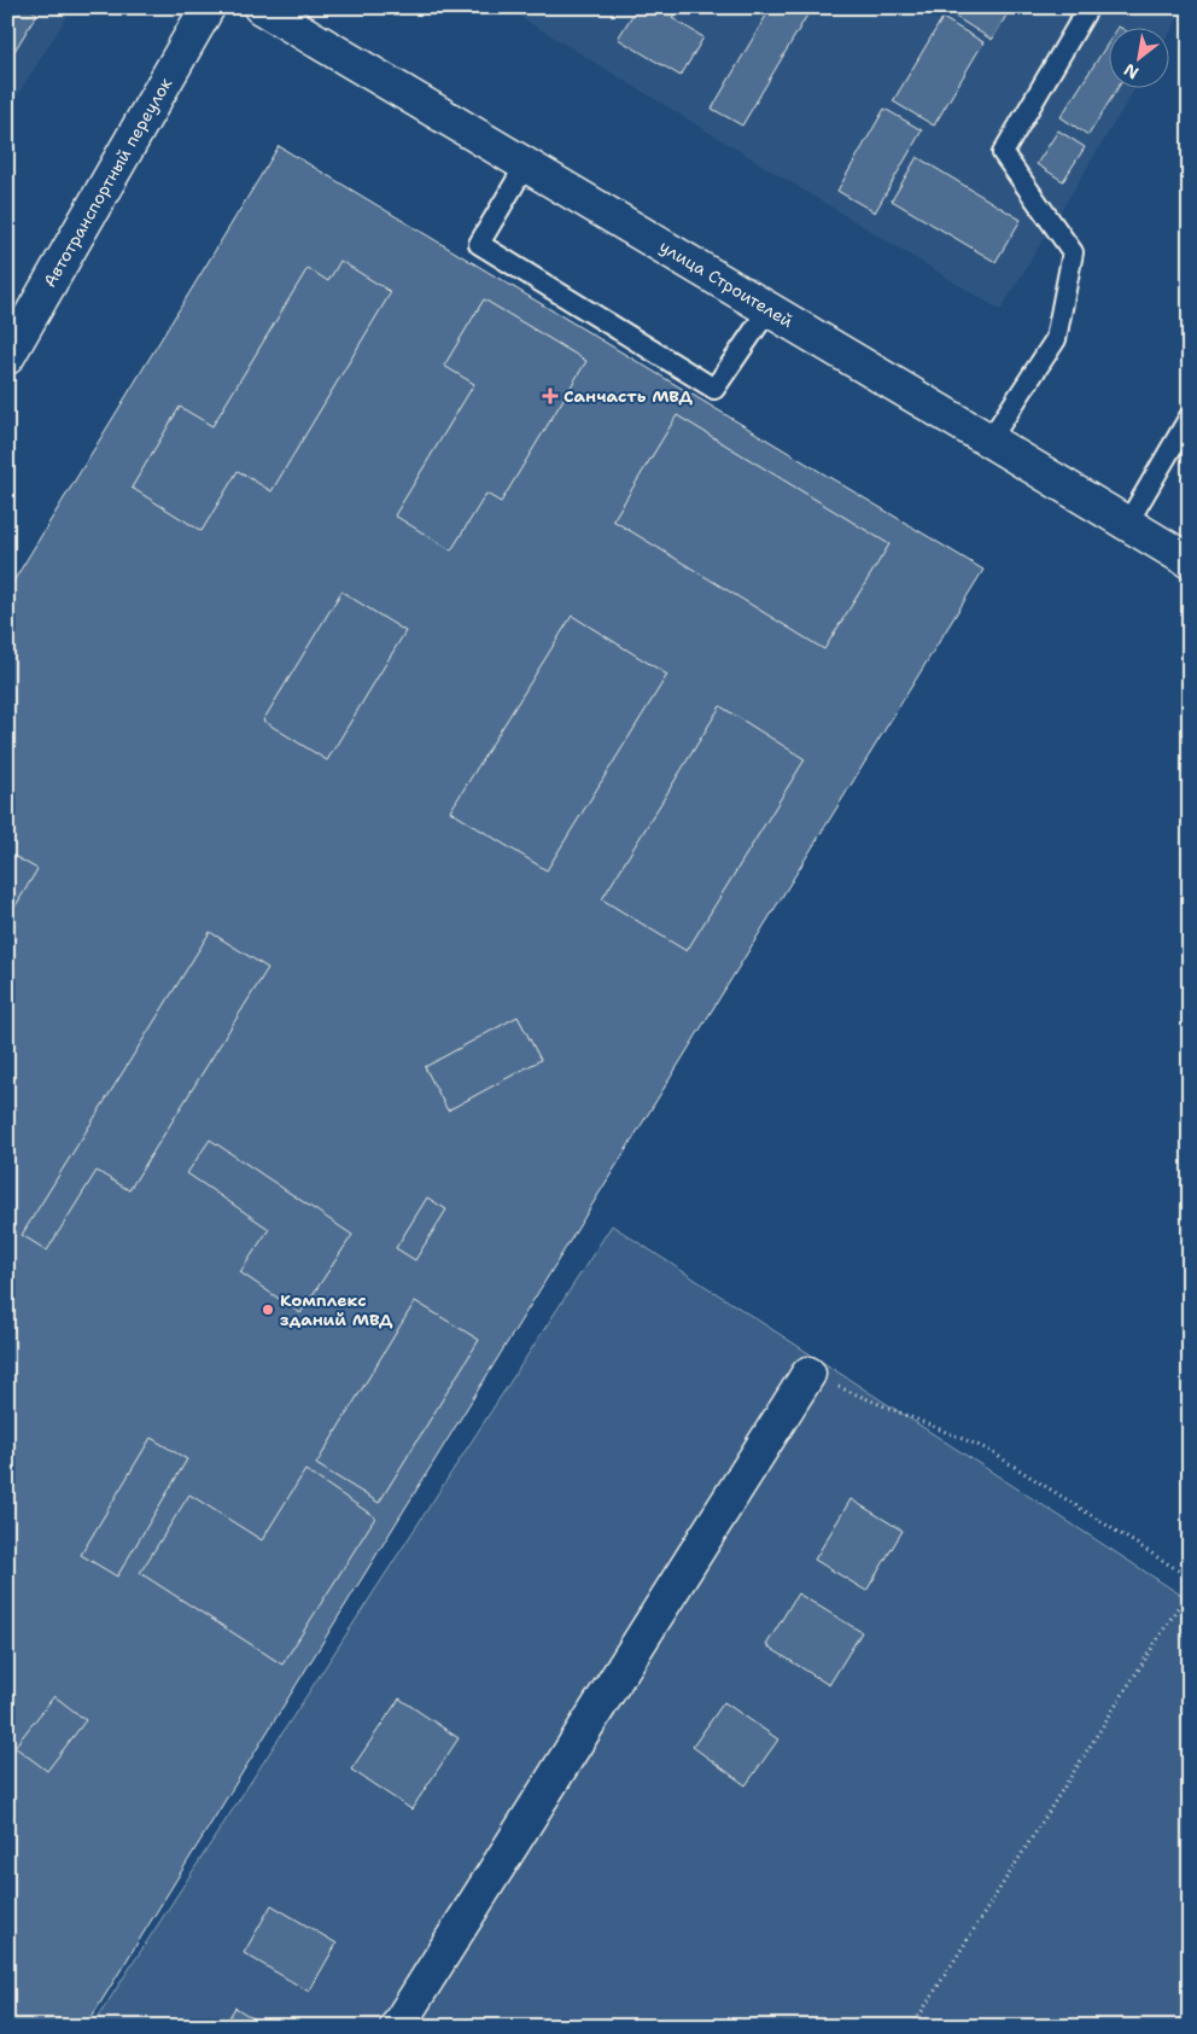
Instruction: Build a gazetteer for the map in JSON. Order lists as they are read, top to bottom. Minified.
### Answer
{"streets":{"street":["Автотранспортный переулок","улица Строителей"]},"places":{"health":["Санчасть МВД"],"other":["Комплекс зданий МВД"]},"north":"bottom left"}
